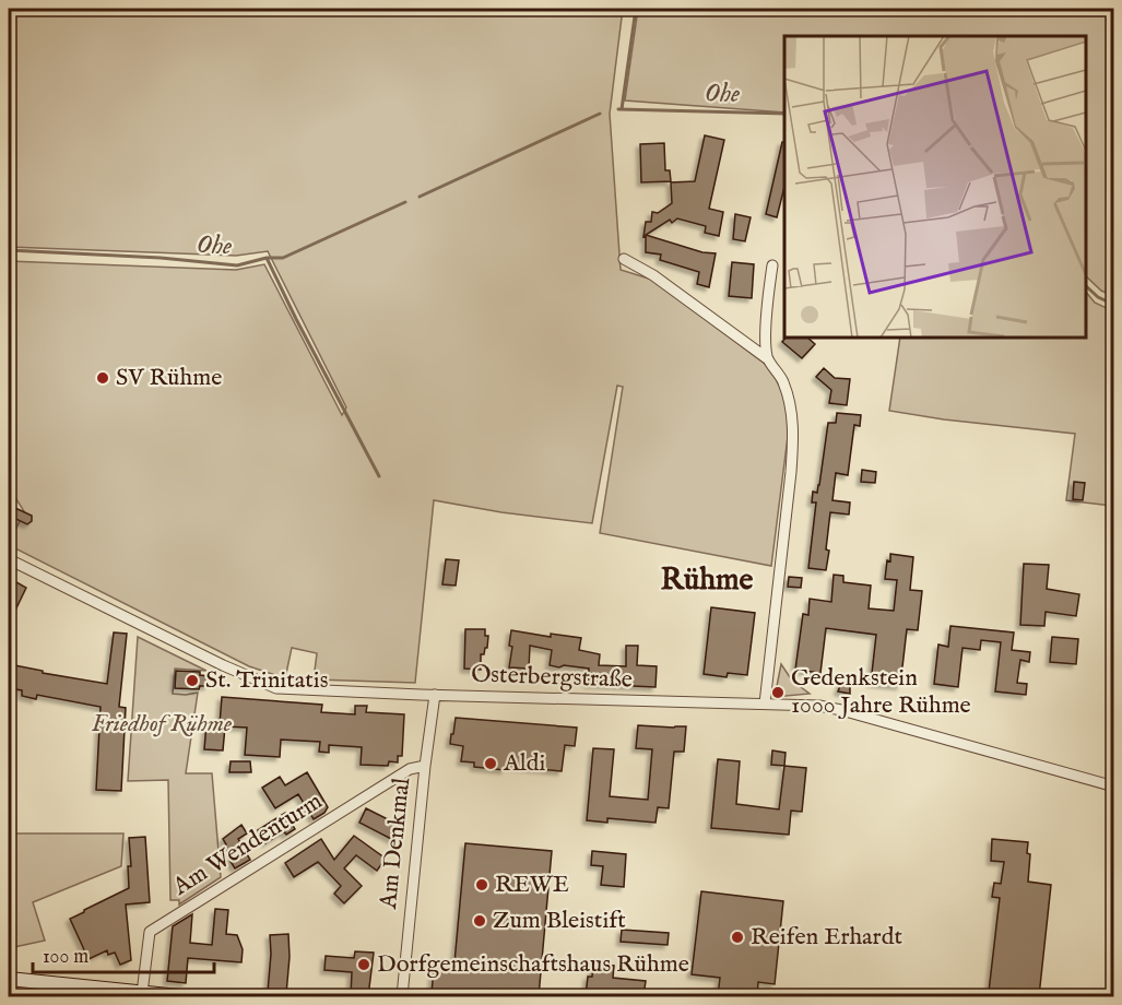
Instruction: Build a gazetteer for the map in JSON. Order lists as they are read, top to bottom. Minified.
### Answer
{"streets":{"street":["Osterbergstraße","Am Denkmal","Am Wendenturm"]},"crossings":[["Osterbergstraße","Am Denkmal"],["Am Denkmal","Am Wendenturm"]],"districts":["Rühme"],"water":["Ohe"],"parks":["Friedhof Rühme"],"places":["SV Rühme","St. Trinitatis","Gedenkstein 1000 Jahre Rühme","Aldi","REWE","Zum Bleistift","Reifen Erhardt","Dorfgemeinschaftshaus Rühme"],"scale_bar":"100 m"}
